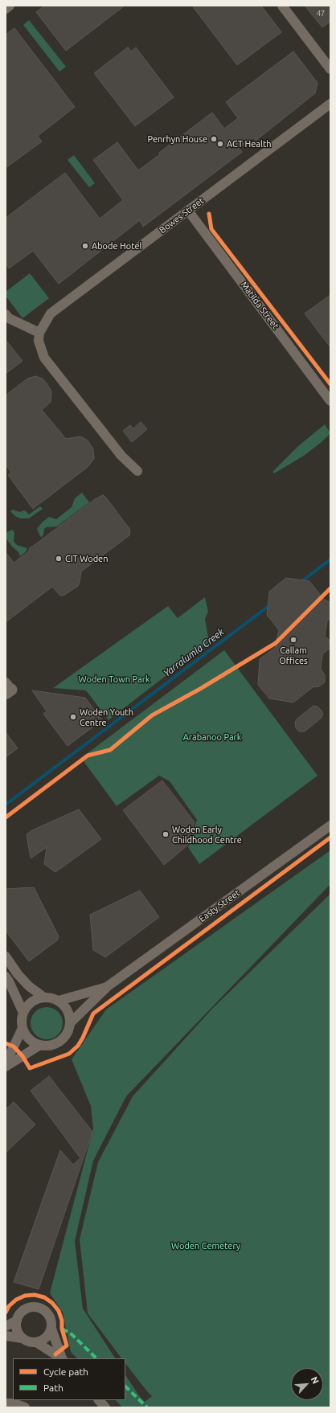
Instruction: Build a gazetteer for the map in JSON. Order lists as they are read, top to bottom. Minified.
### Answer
{"streets":{"street":["Bowes Street","Matilda Street","Easty Street"]},"crossings":[["Bowes Street","Matilda Street"]],"water":["Yarralumla Creek"],"parks":["Woden Town Park","Arabanoo Park","Woden Cemetery"],"places":["Penrhyn House","ACT Health","Abode Hotel","CIT Woden","Callam Offices","Woden Youth Centre","Woden Early Childhood Centre"],"house_numbers":["47"],"legend":["Cycle path","Path"],"north":"top right"}
